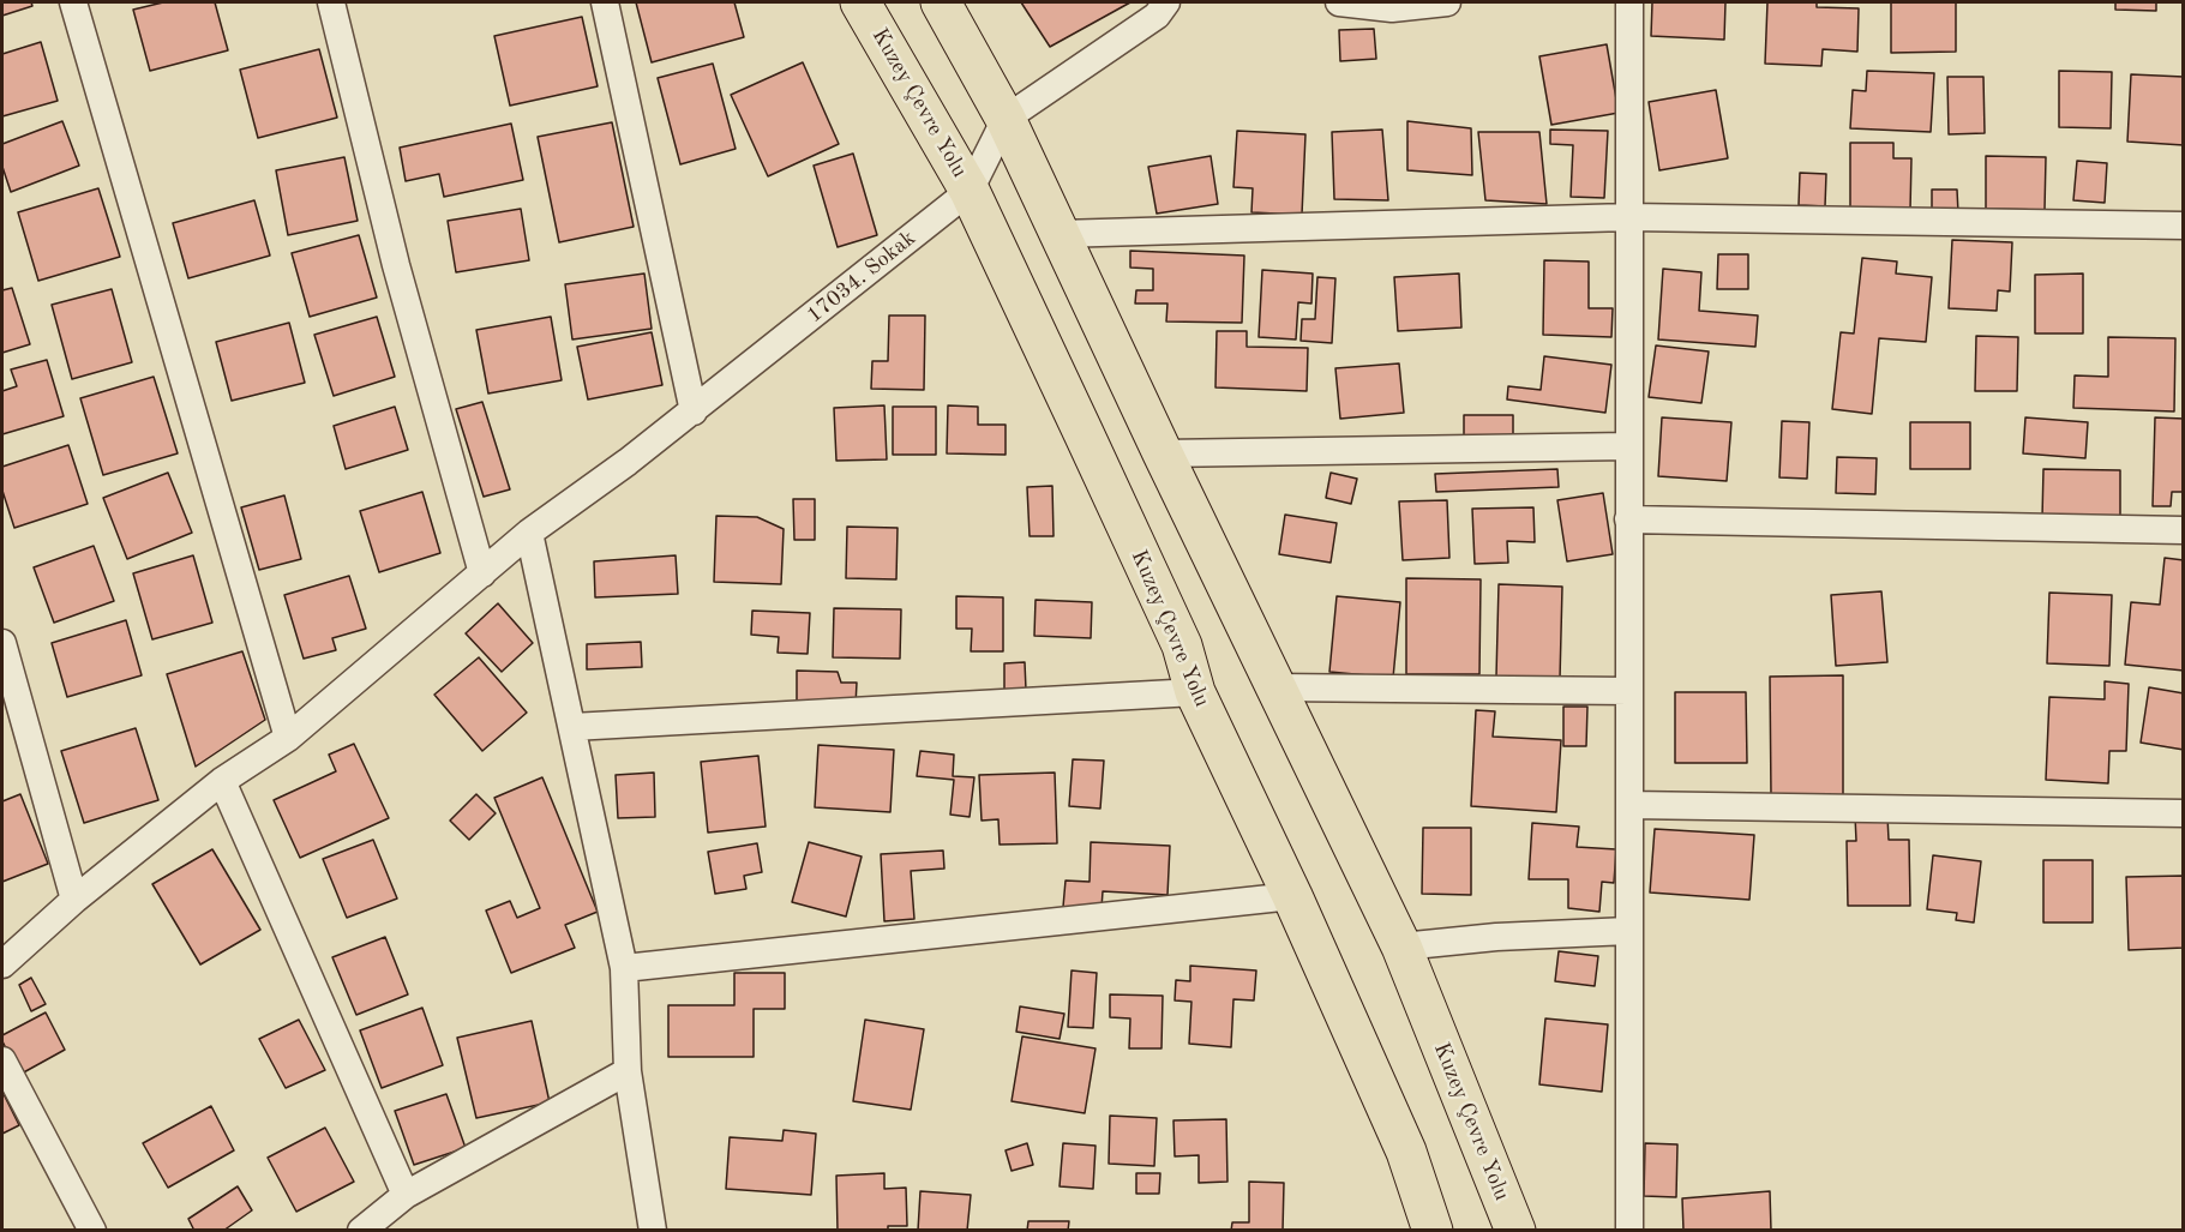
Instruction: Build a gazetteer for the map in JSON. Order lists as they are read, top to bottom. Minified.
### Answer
{"streets":{"highway":["Kuzey Çevre Yolu"],"street":["17034. Sokak"]},"crossings":[["Kuzey Çevre Yolu","17034. Sokak"]]}
